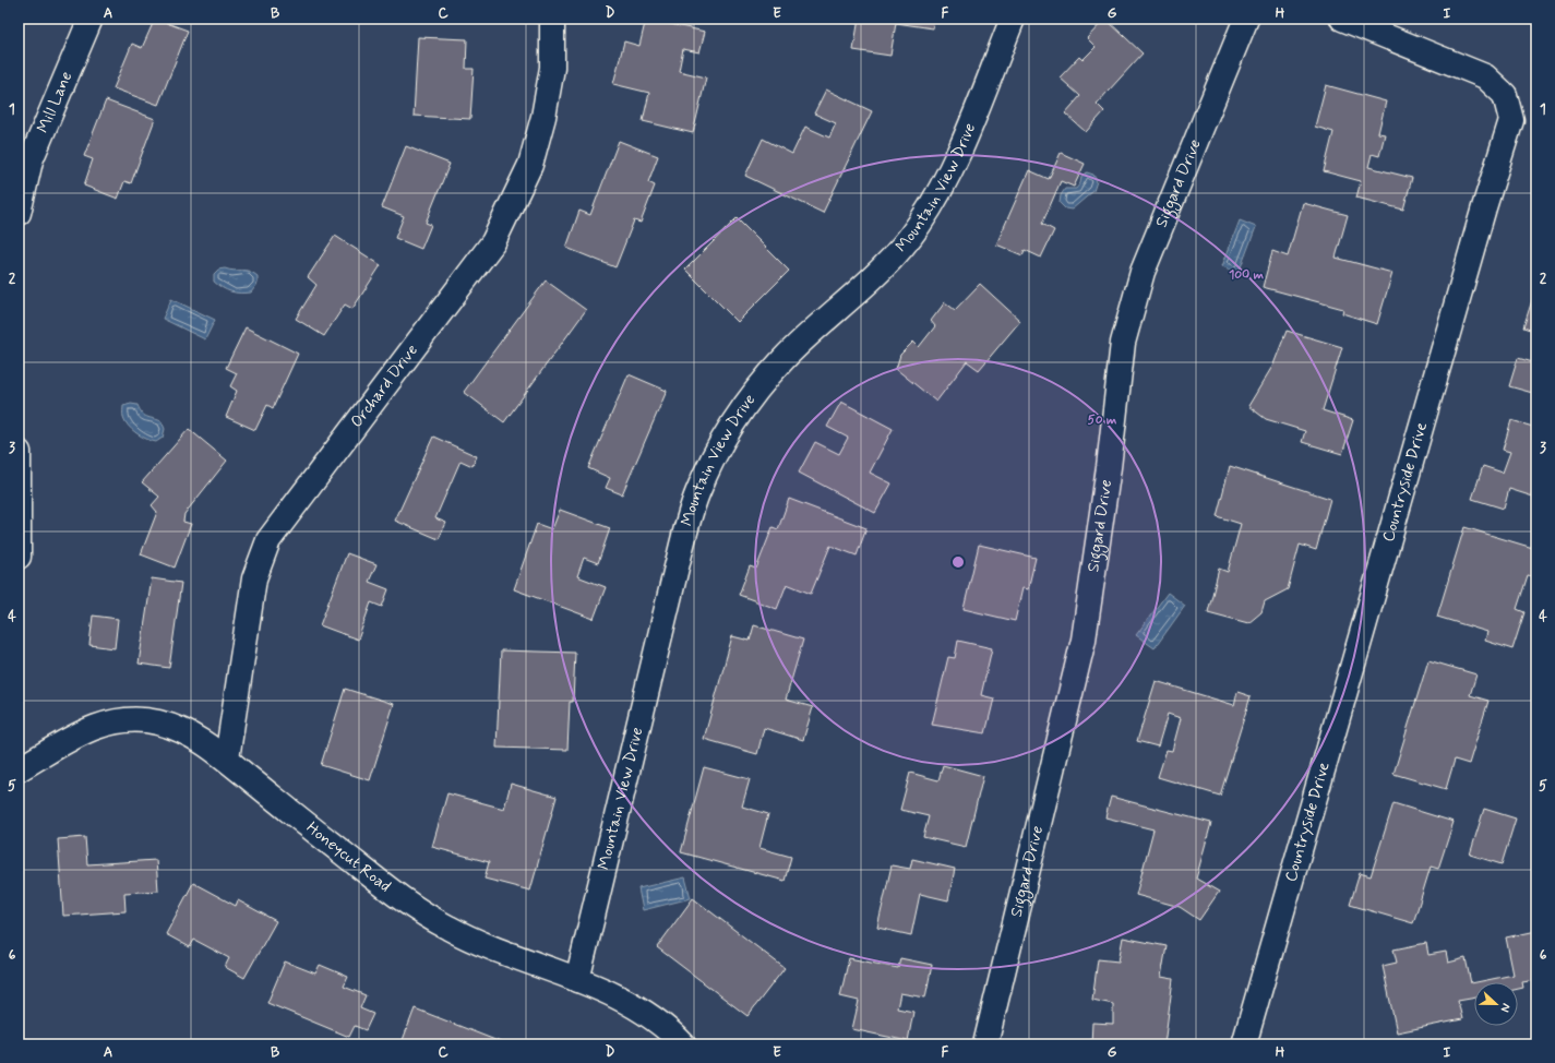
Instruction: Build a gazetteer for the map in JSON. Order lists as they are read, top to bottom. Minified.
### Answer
{"streets":{"street":["Mill Lane","Siggard Drive","Mountain View Drive","Orchard Drive","Countryside Drive","Honeycut Road"]},"crossings":[["Mountain View Drive","Honeycut Road"],["Orchard Drive","Honeycut Road"]],"north":"right","grid":{"columns":["A","B","C","D","E","F","G","H","I"],"rows":["1","2","3","4","5","6"]},"rings":["100 m","50 m"]}
